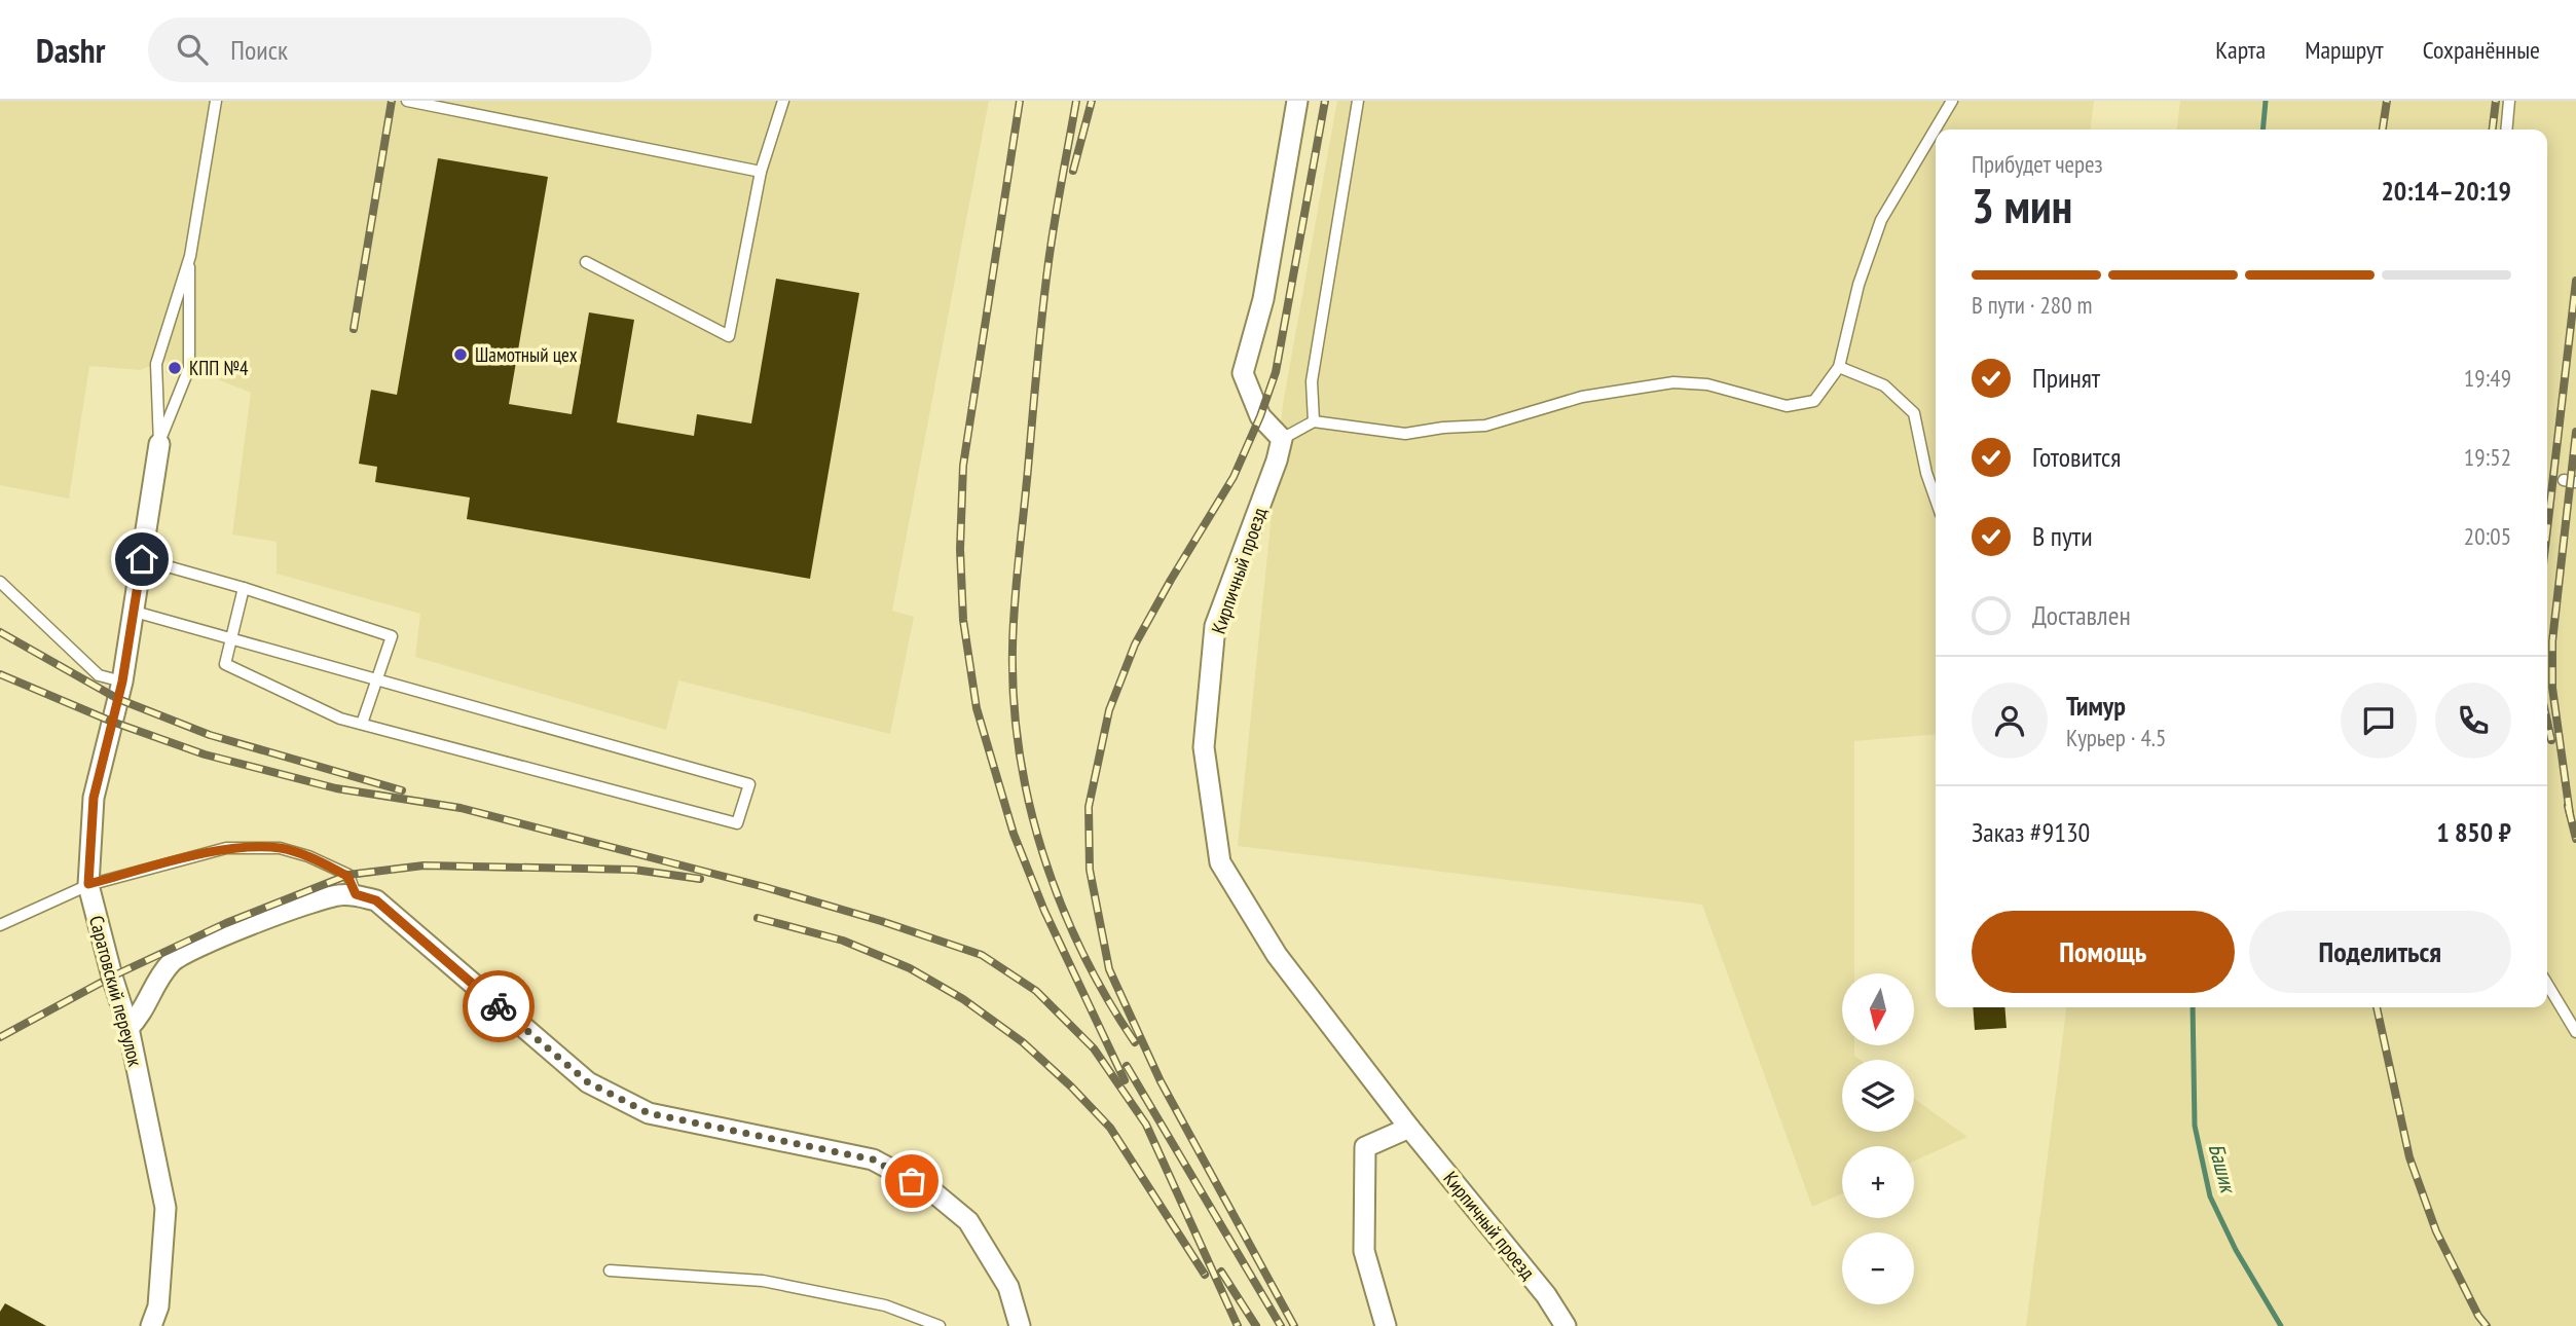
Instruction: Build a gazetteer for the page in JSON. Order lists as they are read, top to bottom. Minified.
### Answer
{"streets":{"street":["Кирпичный проезд","Саратовский переулок"]},"water":["Башик"],"places":["Шамотный цех","КПП №4"],"north":"bottom","page":{"header":"Dashr","search":"Поиск","nav":["Карта","Маршрут","Сохранённые"],"heading":["3 мин","Прибудет через","20:14–20:19"],"panel":["Тимур","Курьер · 4.5","Заказ #9130","1 850 ₽"],"bar":"В пути · 280 m","list":[["Принят","19:49"],["Готовится","19:52"],["В пути","20:05"],"Доставлен"],"buttons":["Помощь","Поделиться"],"map_buttons":["+","−"]}}
